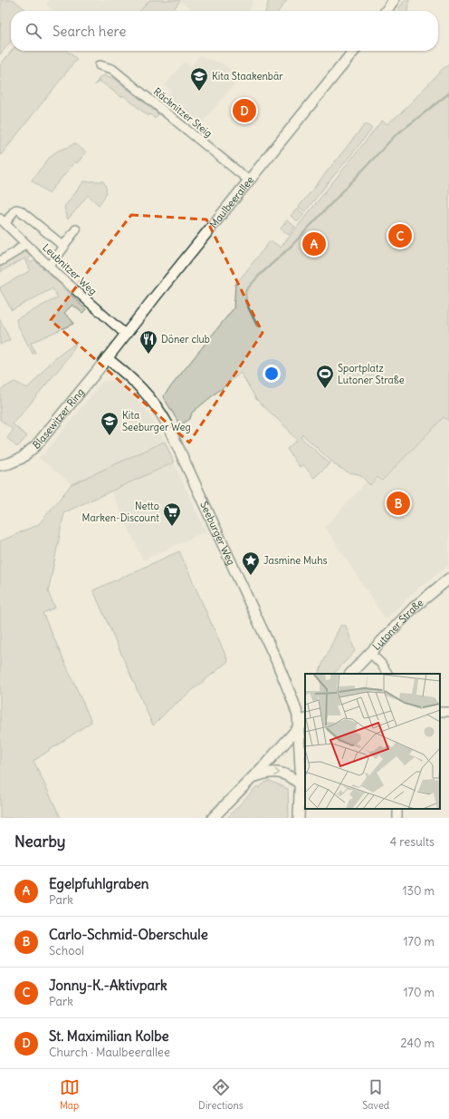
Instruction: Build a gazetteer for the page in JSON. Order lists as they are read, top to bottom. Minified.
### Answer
{"streets":{"street":["Räcknitzer Steig","Maulbeerallee","Leubnitzer Weg","Blasewitzer Ring","Seeburger Weg","Lutoner Straße"]},"crossings":[["Räcknitzer Steig","Maulbeerallee"],["Maulbeerallee","Leubnitzer Weg"],["Maulbeerallee","Blasewitzer Ring"],["Maulbeerallee","Seeburger Weg"],["Blasewitzer Ring","Seeburger Weg"]],"places":{"school or university":["Kita Staakenbär","Kita Seeburger Weg"],"restaurant":["Döner club"],"sports":["Sportplatz Lutoner Straße"],"supermarket":["Netto Marken-Discount"],"place":["Jasmine Muhs"]},"page":{"search":"Search here","pins":["D","C","A","B"],"heading":["Nearby","4 results"],"list":[{"mark":"A","name":"Egelpfuhlgraben","note":"Park","value":"130 m"},{"mark":"B","name":"Carlo-Schmid-Oberschule","note":"School","value":"170 m"},{"mark":"C","name":"Jonny-K.-Aktivpark","note":"Park","value":"170 m"},{"mark":"D","name":"St. Maximilian Kolbe","note":"Church · Maulbeerallee","value":"240 m"}],"nav":["Map","Directions","Saved"]}}
